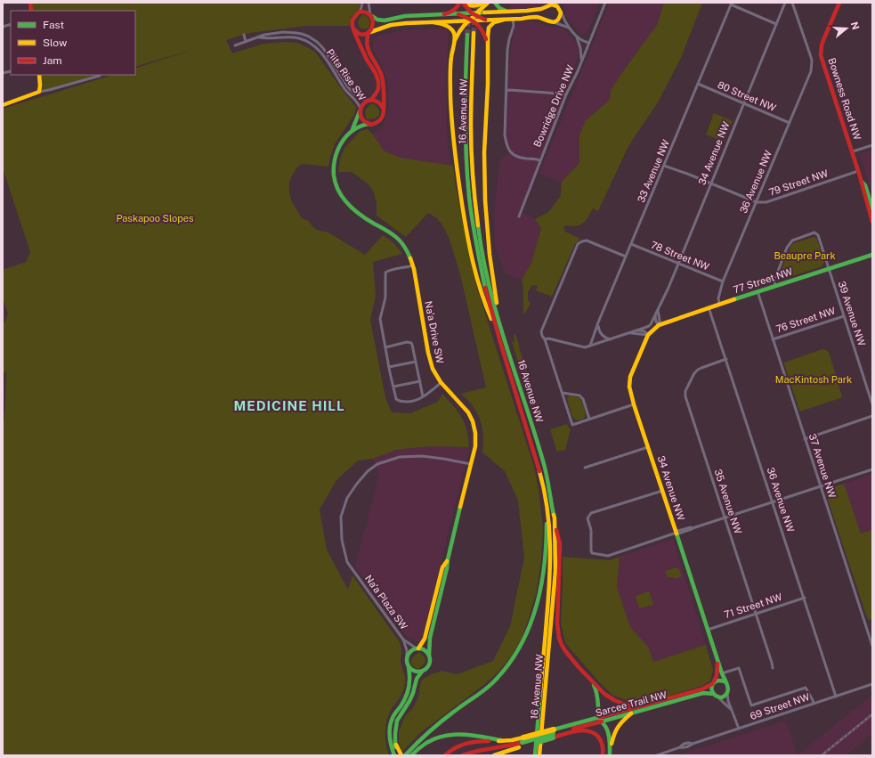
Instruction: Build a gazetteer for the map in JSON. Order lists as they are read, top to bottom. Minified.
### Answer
{"streets":{"main road":["Bowness Road NW","16 Avenue NW","34 Avenue NW","77 Street NW","Na'a Drive SW","Sarcee Trail NW"],"street":["Piita Rise SW","80 Street NW","Bowridge Drive NW","33 Avenue NW","36 Avenue NW","79 Street NW","78 Street NW","39 Avenue NW","76 Street NW","37 Avenue NW","35 Avenue NW","Na'a Plaza SW","71 Street NW","69 Street NW"]},"crossings":[["Piita Rise SW","Na'a Drive SW"],["80 Street NW","34 Avenue NW"],["80 Street NW","33 Avenue NW"],["80 Street NW","36 Avenue NW"],["Bowness Road NW","79 Street NW"],["34 Avenue NW","78 Street NW"],["34 Avenue NW","77 Street NW"],["34 Avenue NW","71 Street NW"],["34 Avenue NW","Sarcee Trail NW"],["33 Avenue NW","78 Street NW"],["36 Avenue NW","79 Street NW"],["36 Avenue NW","78 Street NW"],["36 Avenue NW","77 Street NW"],["36 Avenue NW","35 Avenue NW"],["36 Avenue NW","71 Street NW"],["36 Avenue NW","69 Street NW"],["77 Street NW","39 Avenue NW"],["77 Street NW","37 Avenue NW"],["39 Avenue NW","76 Street NW"],["76 Street NW","37 Avenue NW"],["Na'a Drive SW","Na'a Plaza SW"],["35 Avenue NW","71 Street NW"]],"districts":["MEDICINE HILL"],"parks":["Paskapoo Slopes","Beaupre Park","MacKintosh Park"],"legend":["Fast","Slow","Jam"],"north":"right"}
